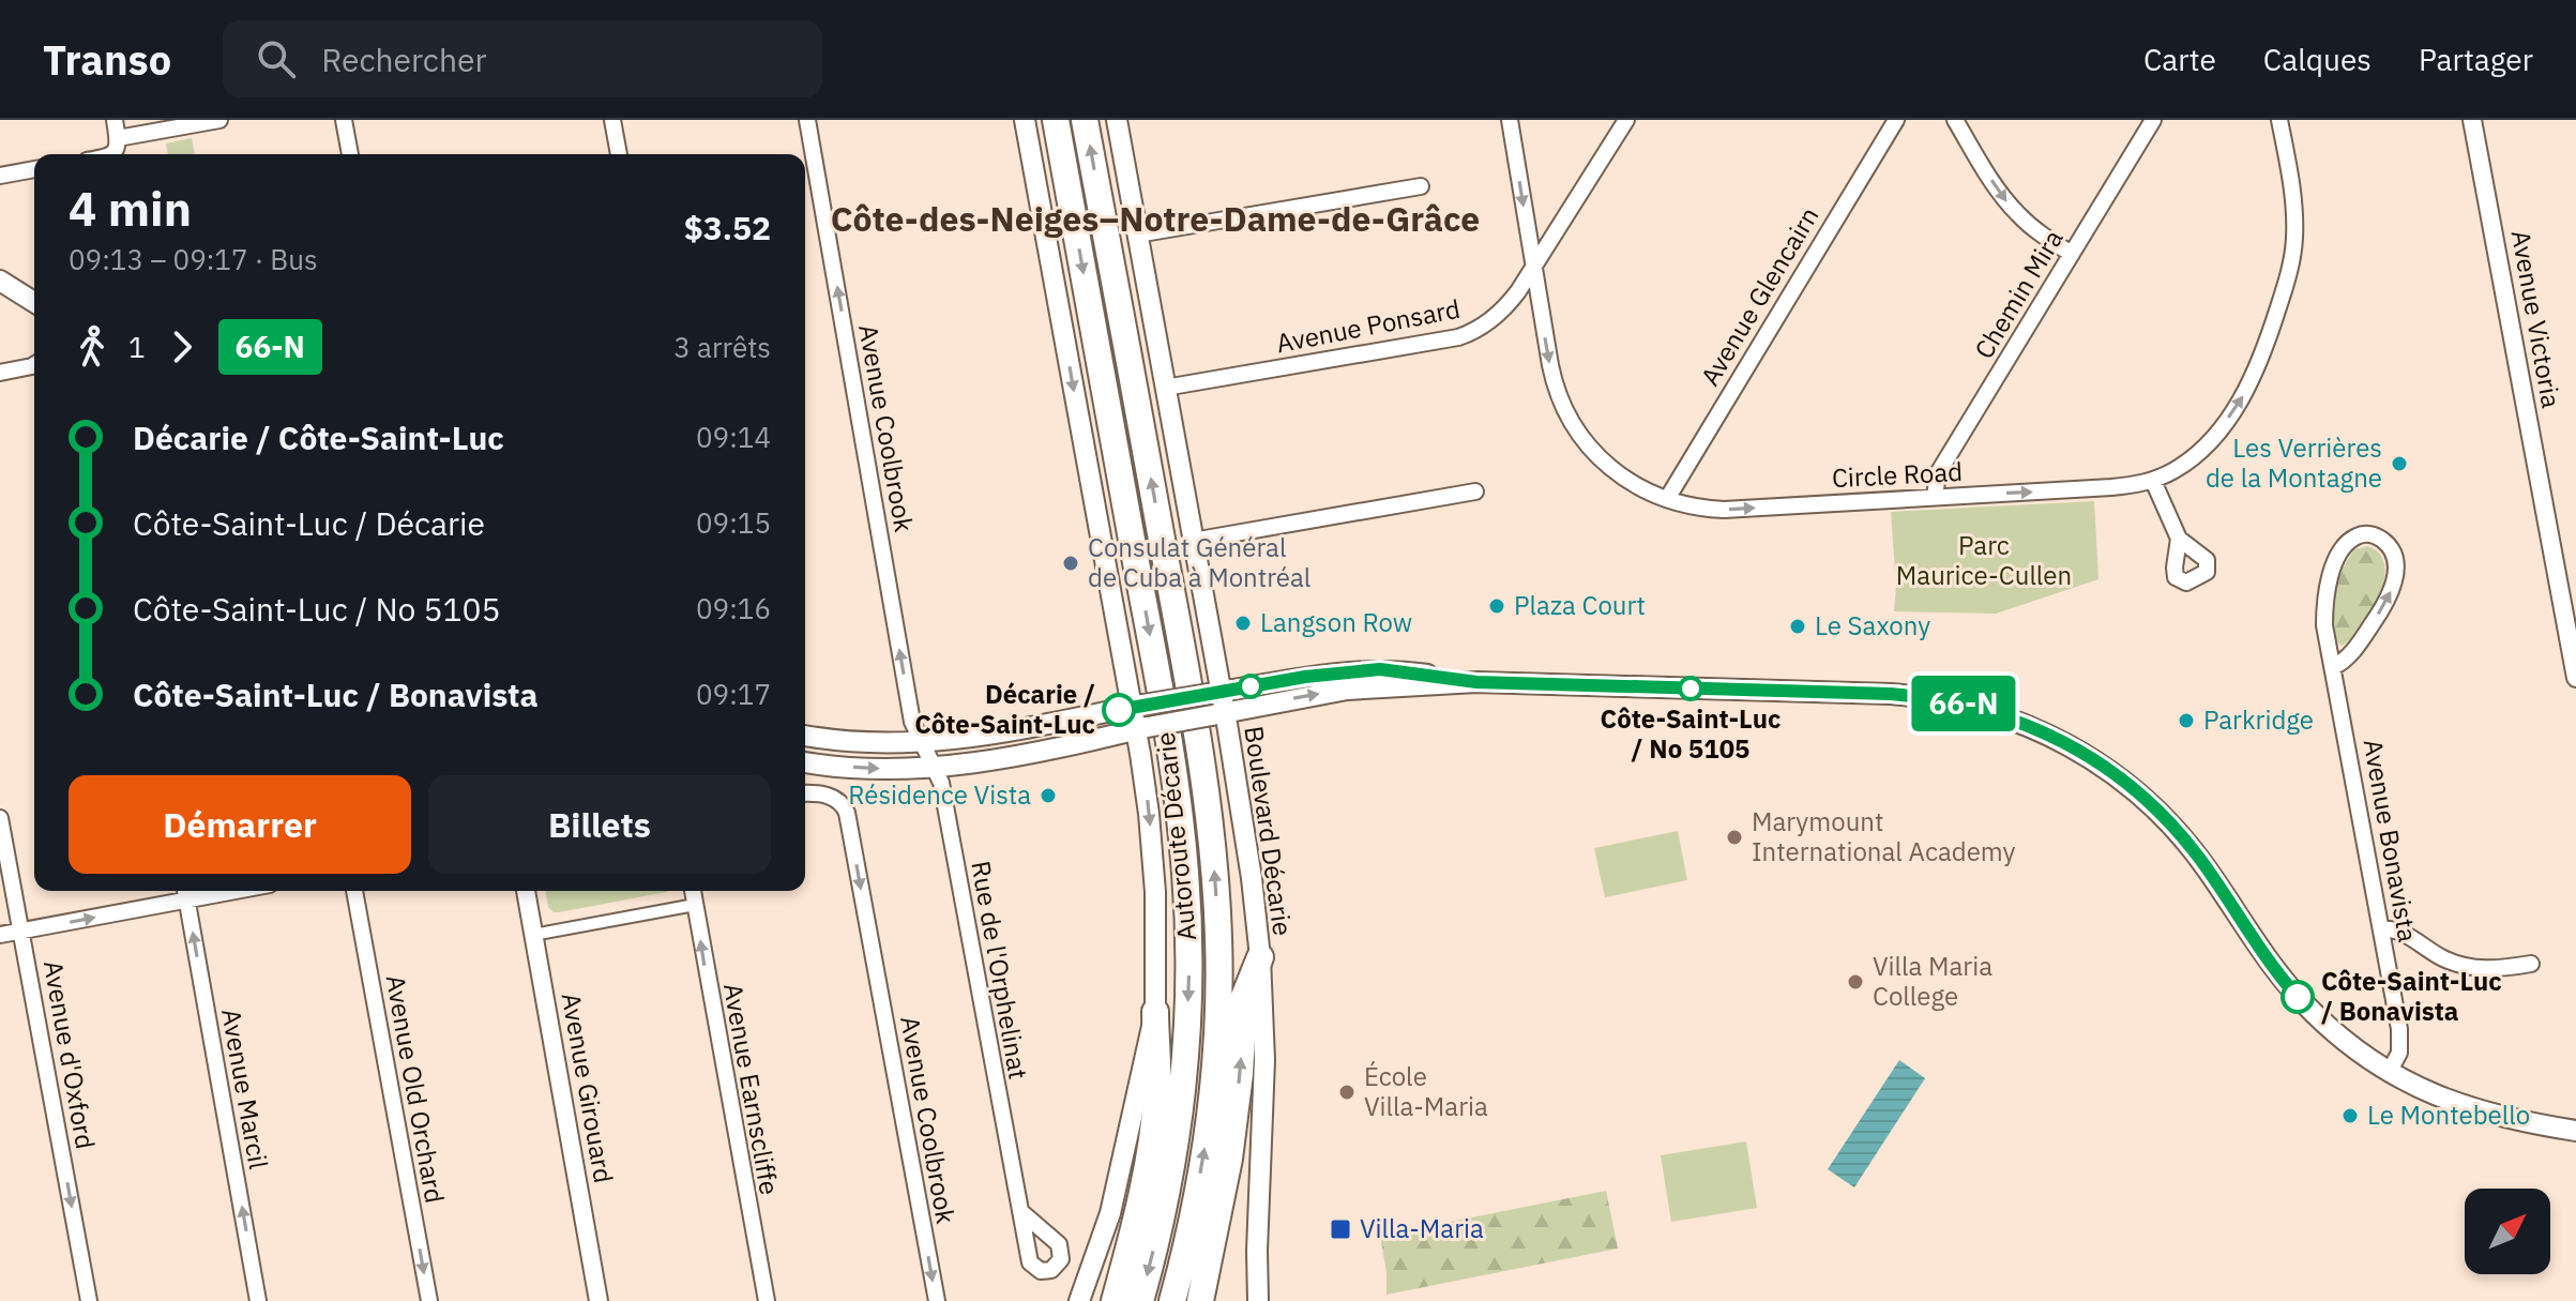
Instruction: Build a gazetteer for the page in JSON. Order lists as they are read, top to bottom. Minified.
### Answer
{"streets":{"highway":["Autoroute Décarie"],"main road":["Boulevard Décarie"],"street":["Chemin Mira","Avenue Glencairn","Avenue Victoria","Avenue Ponsard","Avenue Coolbrook","Circle Road","Avenue Bonavista","Rue de l'Orphelinat","Avenue d'Oxford","Avenue Girouard","Avenue Marcil","Avenue Old Orchard","Avenue Earnscliffe"]},"crossings":[["Chemin Mira","Circle Road"],["Avenue Glencairn","Circle Road"],["Avenue Ponsard","Circle Road"],["Avenue Ponsard","Boulevard Décarie"],["Avenue Coolbrook","Rue de l'Orphelinat"]],"one_way":["Avenue d'Oxford","Avenue Marcil","Avenue Old Orchard","Avenue Earnscliffe"],"districts":["Côte-des-Neiges–Notre-Dame-de-Grâce"],"parks":["Parc Maurice-Cullen"],"places":{"other":["Les Verrières de la Montagne","Consulat Général de Cuba à Montréal","Plaza Court","Langson Row","Le Saxony","Côte-Saint-Luc / No 5105","Décarie / Côte-Saint-Luc","Parkridge","Résidence Vista","Marymount International Academy","Villa Maria College","Côte-Saint-Luc / Bonavista","École Villa-Maria","Le Montebello"],"transit":["Villa-Maria"]},"lines":["bus line 66-N"],"north":"top right","page":{"header":"Transo","search":"Rechercher","nav":["Carte","Calques","Partager"],"on_map":"66-N","heading":["4 min","09:13 – 09:17 · Bus","$3.52"],"legs":["1","66-N","3 arrêts"],"list":[{"name":"Décarie / Côte-Saint-Luc","value":"09:14"},{"name":"Côte-Saint-Luc / Décarie","value":"09:15"},{"name":"Côte-Saint-Luc / No 5105","value":"09:16"},{"name":"Côte-Saint-Luc / Bonavista","value":"09:17"}],"buttons":["Démarrer","Billets"]}}
